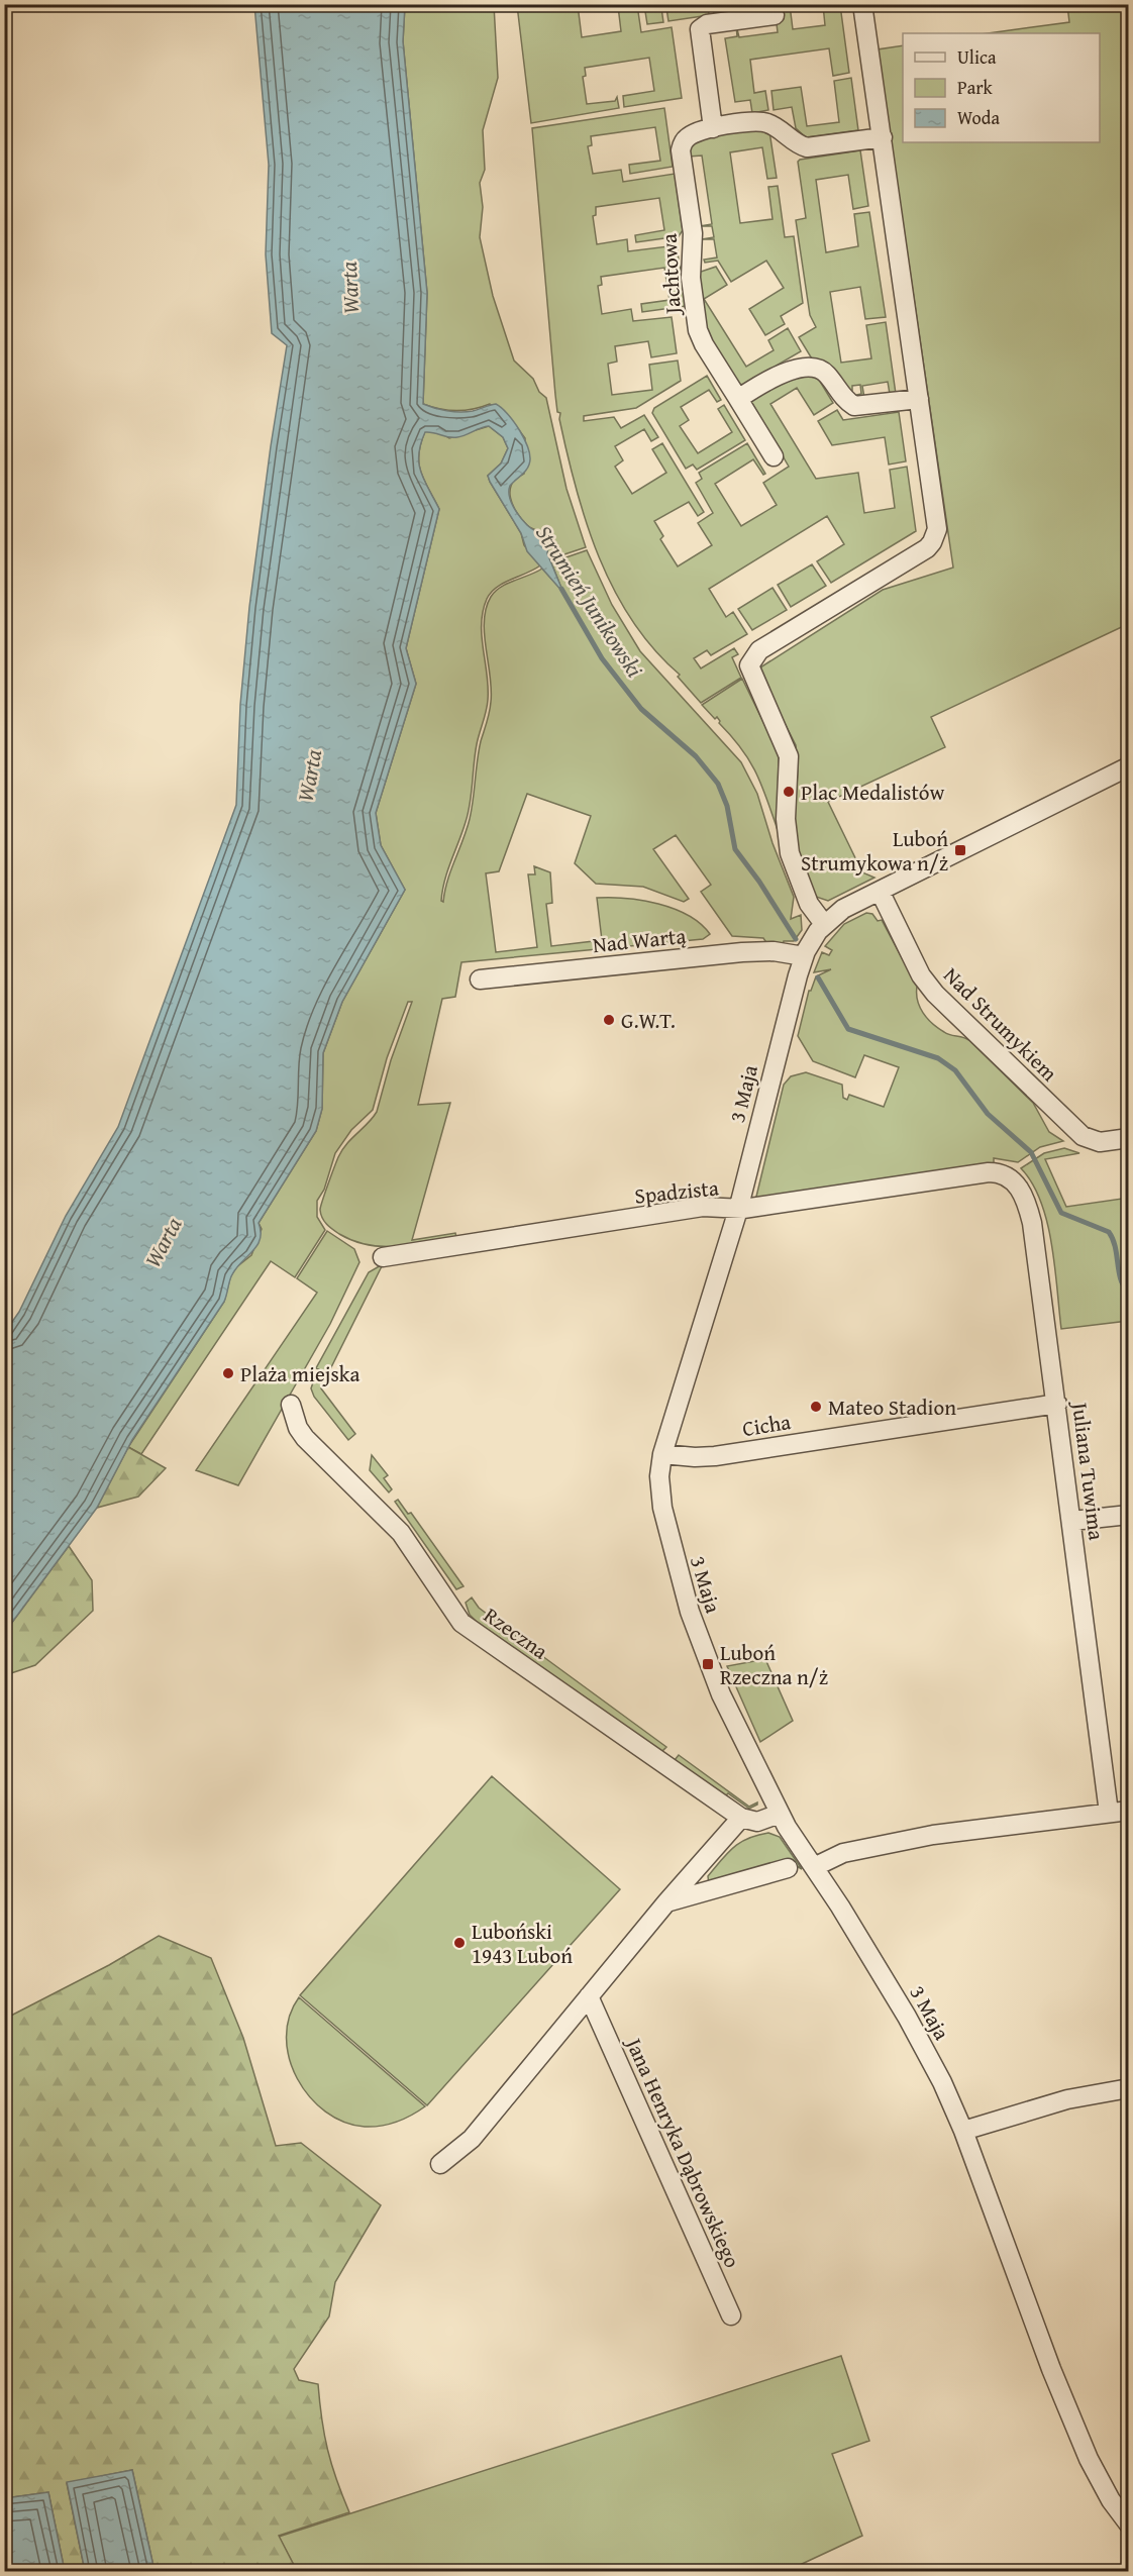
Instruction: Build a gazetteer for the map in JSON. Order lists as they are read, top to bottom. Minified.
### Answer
{"streets":{"street":["Jachtowa","Nad Wartą","Nad Strumykiem","3 Maja","Spadzista","Cicha","Juliana Tuwima","Rzeczna","Jana Henryka Dąbrowskiego"]},"crossings":[["Nad Wartą","3 Maja"],["Nad Strumykiem","3 Maja"],["3 Maja","Spadzista"],["3 Maja","Cicha"],["Spadzista","Juliana Tuwima"],["Cicha","Juliana Tuwima"]],"water":["Warta","Strumień Junikowski"],"places":{"other":["Plac Medalistów","G.W.T.","Plaża miejska","Mateo Stadion","Luboński 1943 Luboń"],"transit":["Luboń Strumykowa n/ż","Luboń Rzeczna n/ż"]},"legend":["Ulica","Park","Woda"]}
